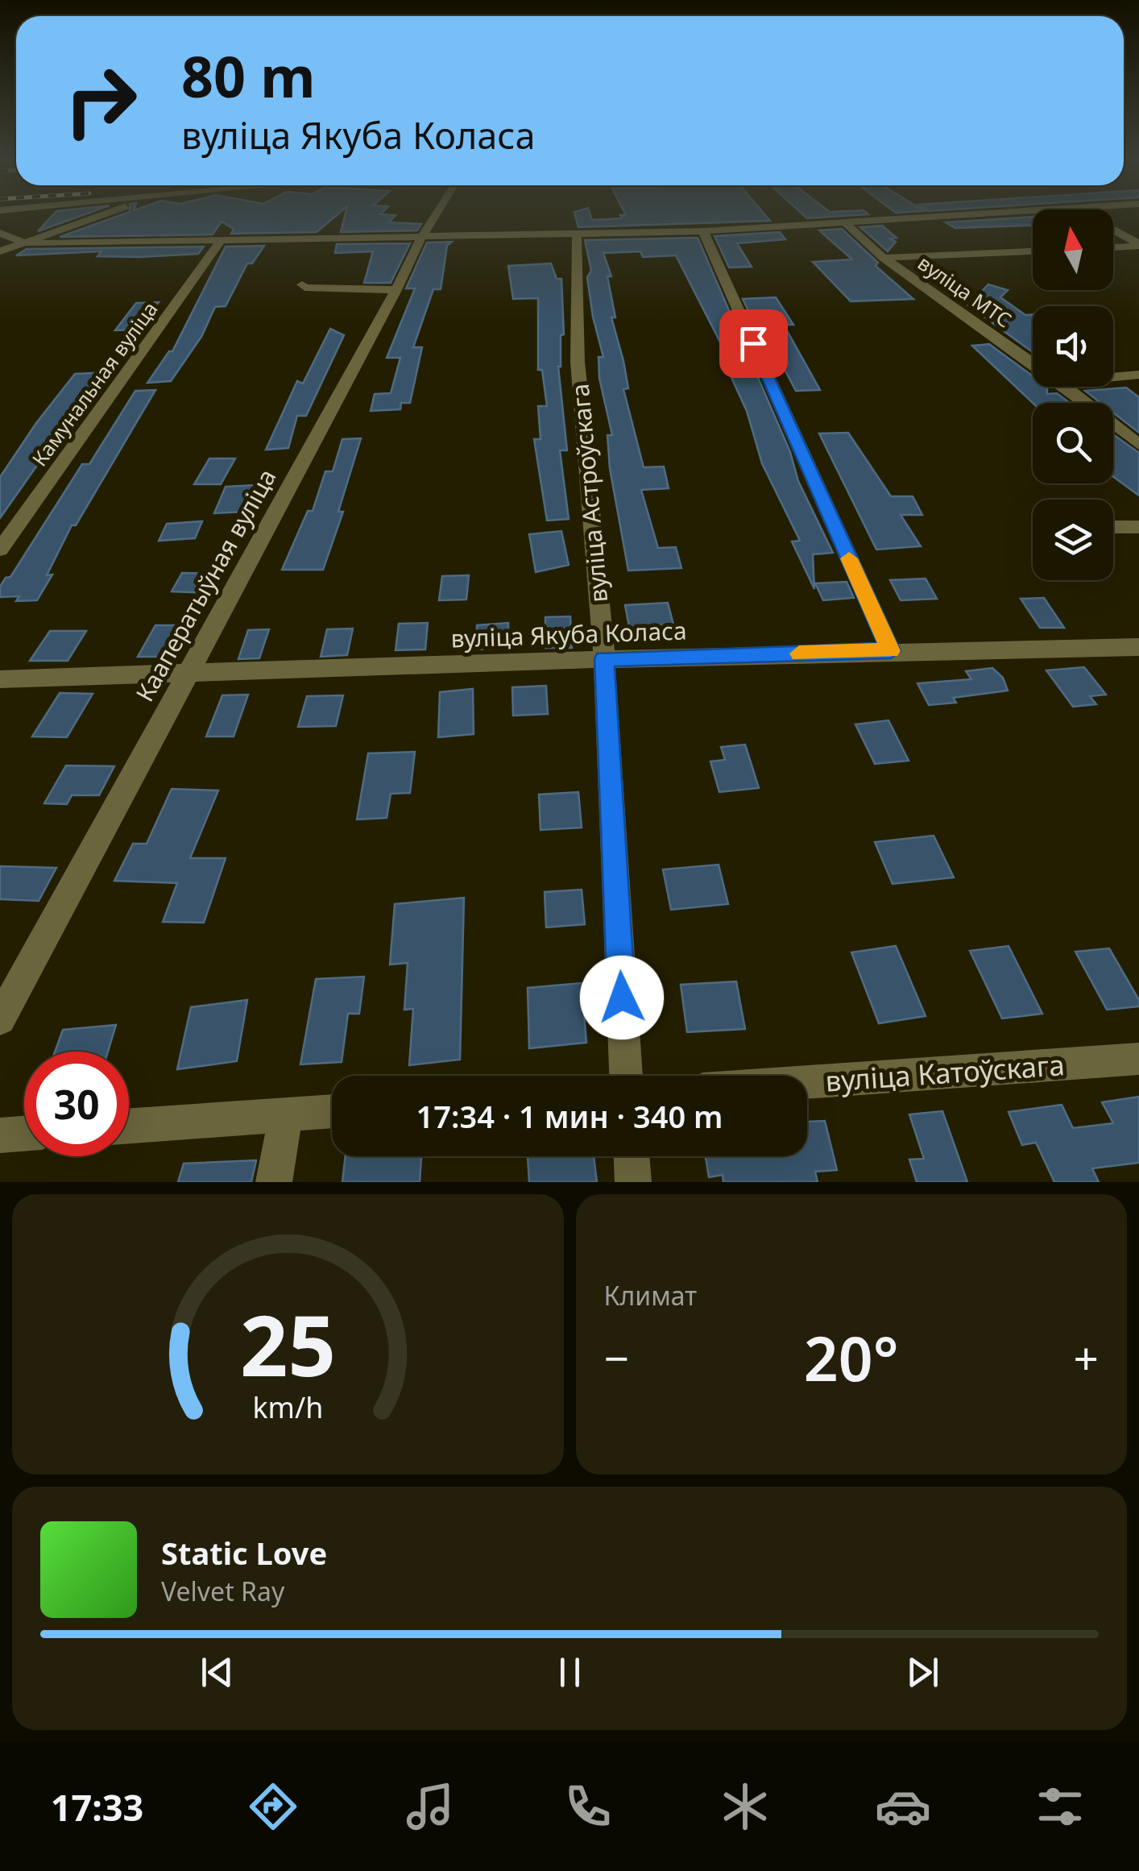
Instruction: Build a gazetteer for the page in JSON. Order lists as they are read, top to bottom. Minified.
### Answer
{"streets":{"street":["вуліца МТС","Камунальная вуліца","вуліца Астроўскага","Кааператыўная вуліца","вуліца Якуба Коласа","вуліца Катоўскага"]},"crossings":[["вуліца Астроўскага","вуліца Якуба Коласа"],["Кааператыўная вуліца","вуліца Якуба Коласа"]],"north":"top","page":{"turn":["80 m","вуліца Якуба Коласа"],"limit":"30","trip":"17:34 · 1 мин · 340 m","tile":"Климат","heat":["−","20°","+"],"song":["Static Love","Velvet Ray"],"tabs":"17:33","gauge":["25","km/h"]}}
